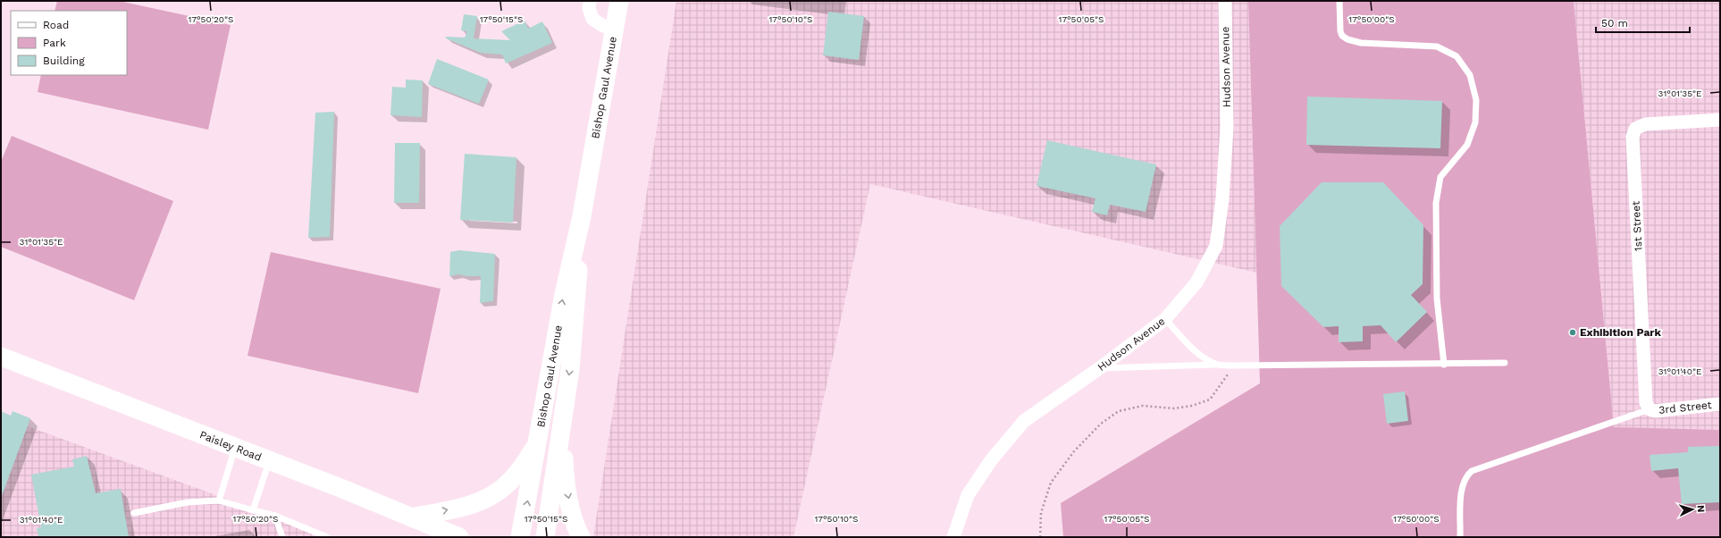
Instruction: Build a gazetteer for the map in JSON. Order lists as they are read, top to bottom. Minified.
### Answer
{"streets":{"main road":["Bishop Gaul Avenue","Paisley Road"],"street":["Hudson Avenue","1st Street","3rd Street"]},"crossings":[["1st Street","3rd Street"]],"places":["Exhibition Park"],"legend":["Road","Park","Building"],"scale_bar":"50 m","north":"right","coordinates":["17°50'20\"S","17°50'15\"S","17°50'10\"S","17°50'05\"S","17°50'00\"S","31°01'35\"E","31°01'40\"E"]}
